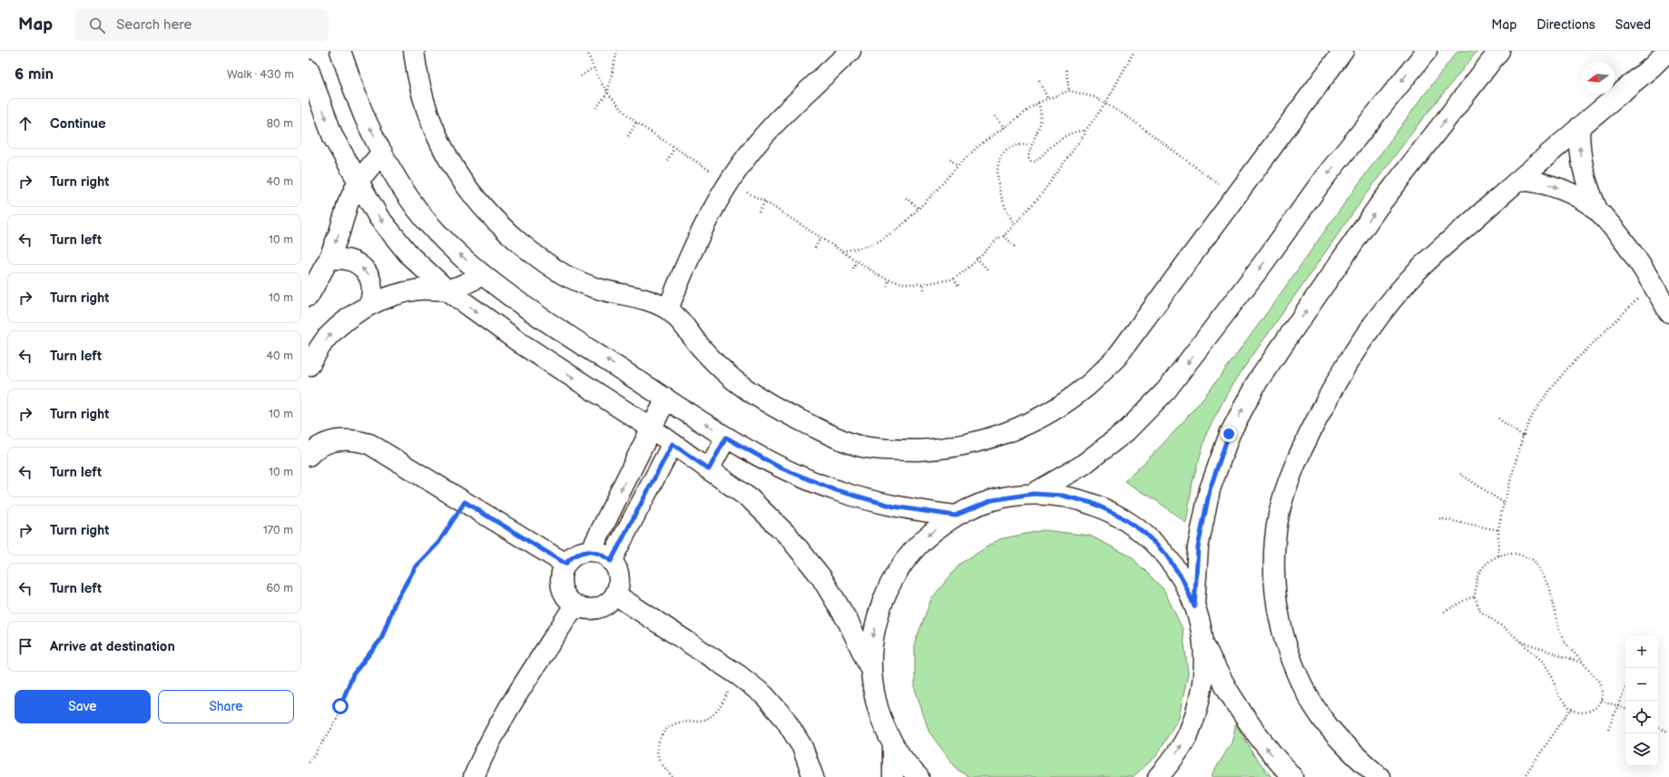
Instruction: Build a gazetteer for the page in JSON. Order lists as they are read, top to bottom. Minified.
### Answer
{"north":"left","page":{"header":"Map","search":"Search here","nav":["Map","Directions","Saved"],"heading":["6 min","Walk · 430 m"],"list":[["Continue","80 m"],["Turn right","40 m"],["Turn left","10 m"],["Turn right","10 m"],["Turn left","40 m"],["Turn right","10 m"],["Turn left","10 m"],["Turn right","170 m"],["Turn left","60 m"],"Arrive at destination"],"map_buttons":["+","−"],"buttons":["Save","Share"]}}
